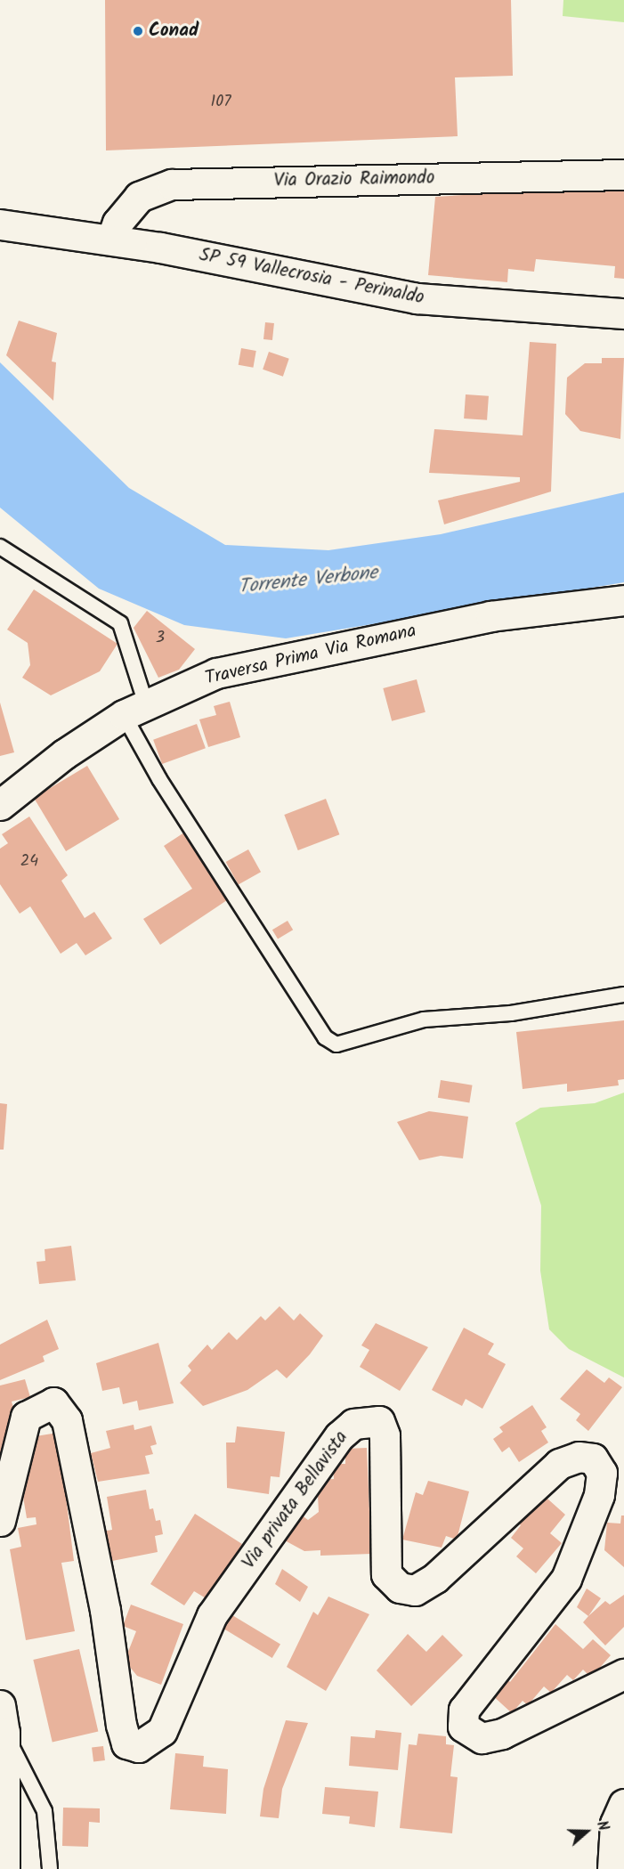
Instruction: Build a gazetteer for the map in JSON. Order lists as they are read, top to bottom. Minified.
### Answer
{"streets":{"street":["Via Orazio Raimondo","SP 59 Vallecrosia - Perinaldo","Traversa Prima Via Romana","Via privata Bellavista"]},"crossings":[["Via Orazio Raimondo","SP 59 Vallecrosia - Perinaldo"]],"water":["Torrente Verbone"],"places":["Conad"],"house_numbers":["107","3","24"],"north":"right"}
